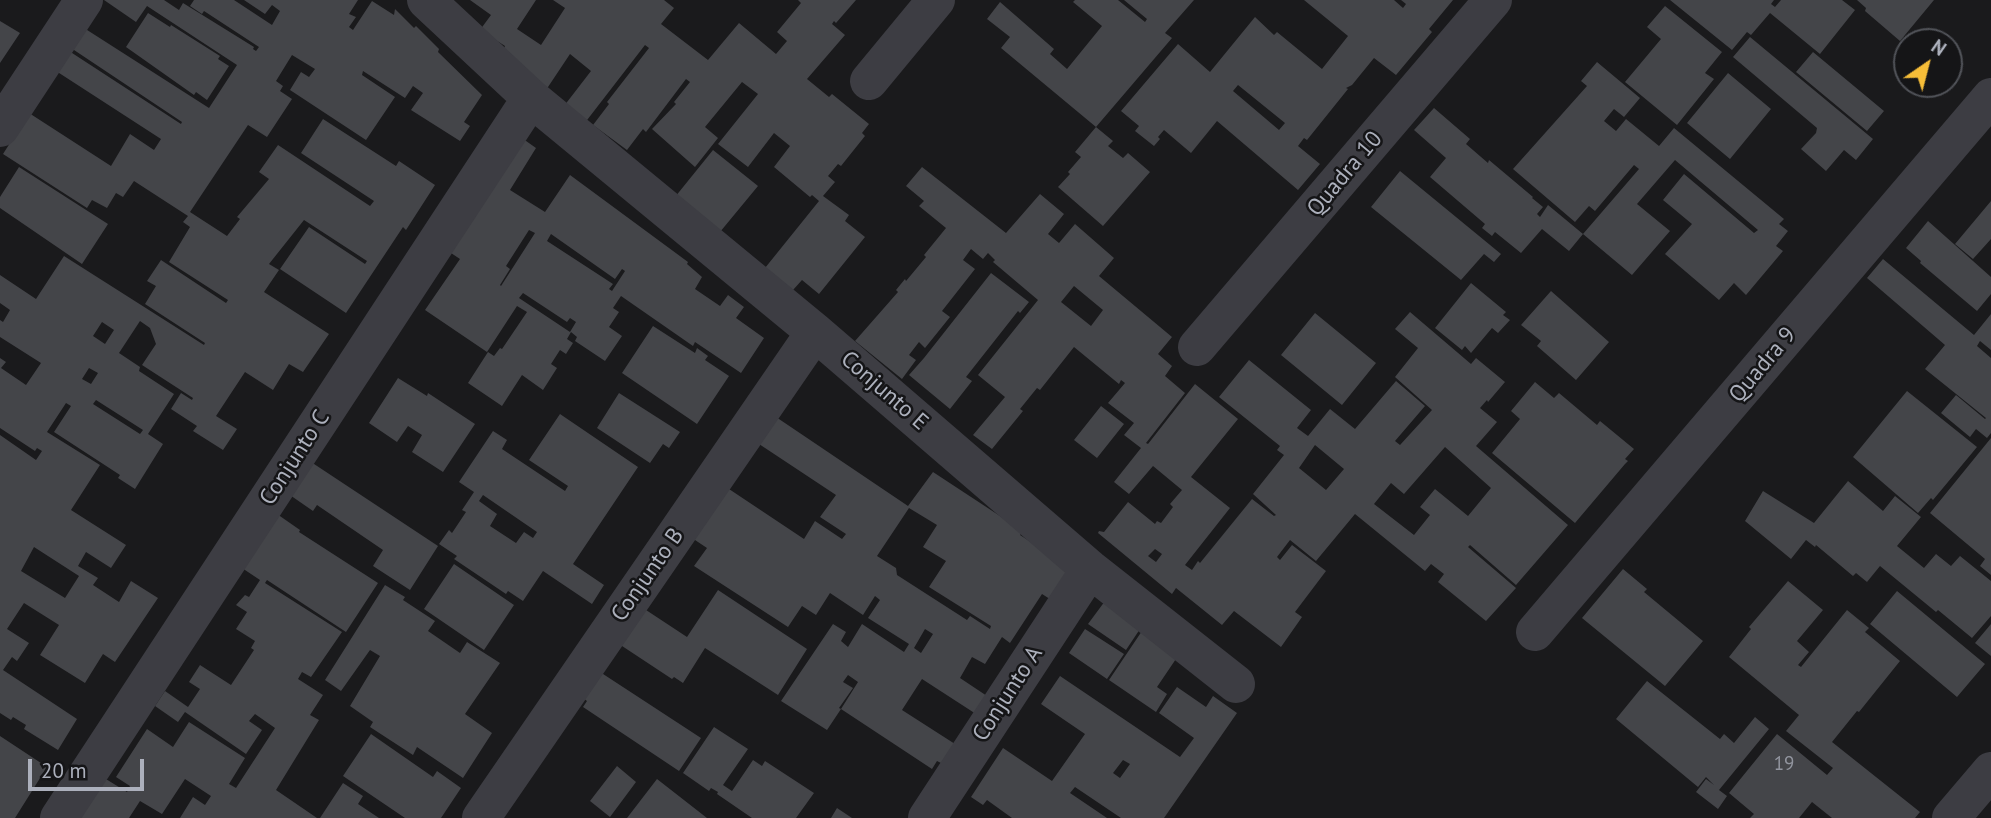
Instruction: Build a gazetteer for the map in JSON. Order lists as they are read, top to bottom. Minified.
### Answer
{"streets":{"street":["Quadra 10","Quadra 9","Conjunto E","Conjunto C","Conjunto B","Conjunto A"]},"crossings":[["Conjunto E","Conjunto C"],["Conjunto E","Conjunto B"],["Conjunto E","Conjunto A"]],"house_numbers":["19"],"scale_bar":"20 m","north":"top right"}
